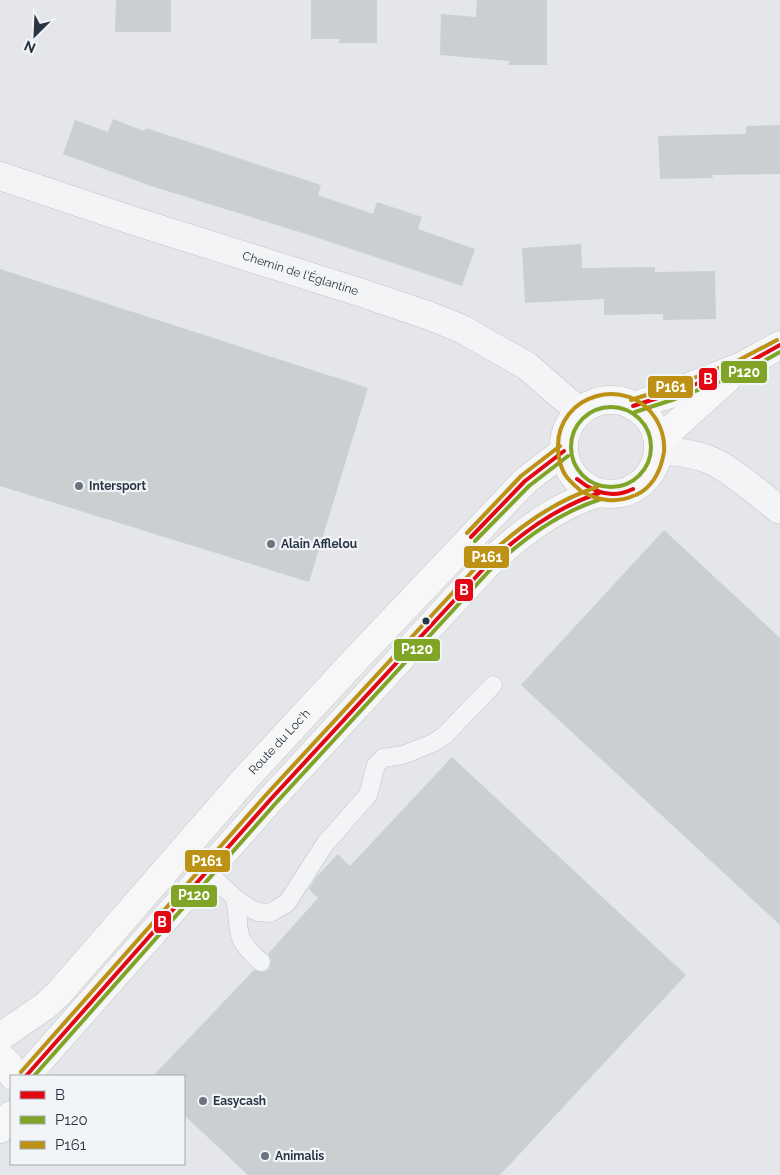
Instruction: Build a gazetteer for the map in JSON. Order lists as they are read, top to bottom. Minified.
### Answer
{"streets":{"main road":["Route du Loc'h"],"street":["Chemin de l'Églantine"]},"crossings":[["Chemin de l'Églantine","Route du Loc'h"]],"places":["Intersport","Alain Afflelou","Easycash","Animalis"],"lines":["transit line P161","transit line B","transit line P120"],"legend":["B","P120","P161"],"north":"bottom left"}
